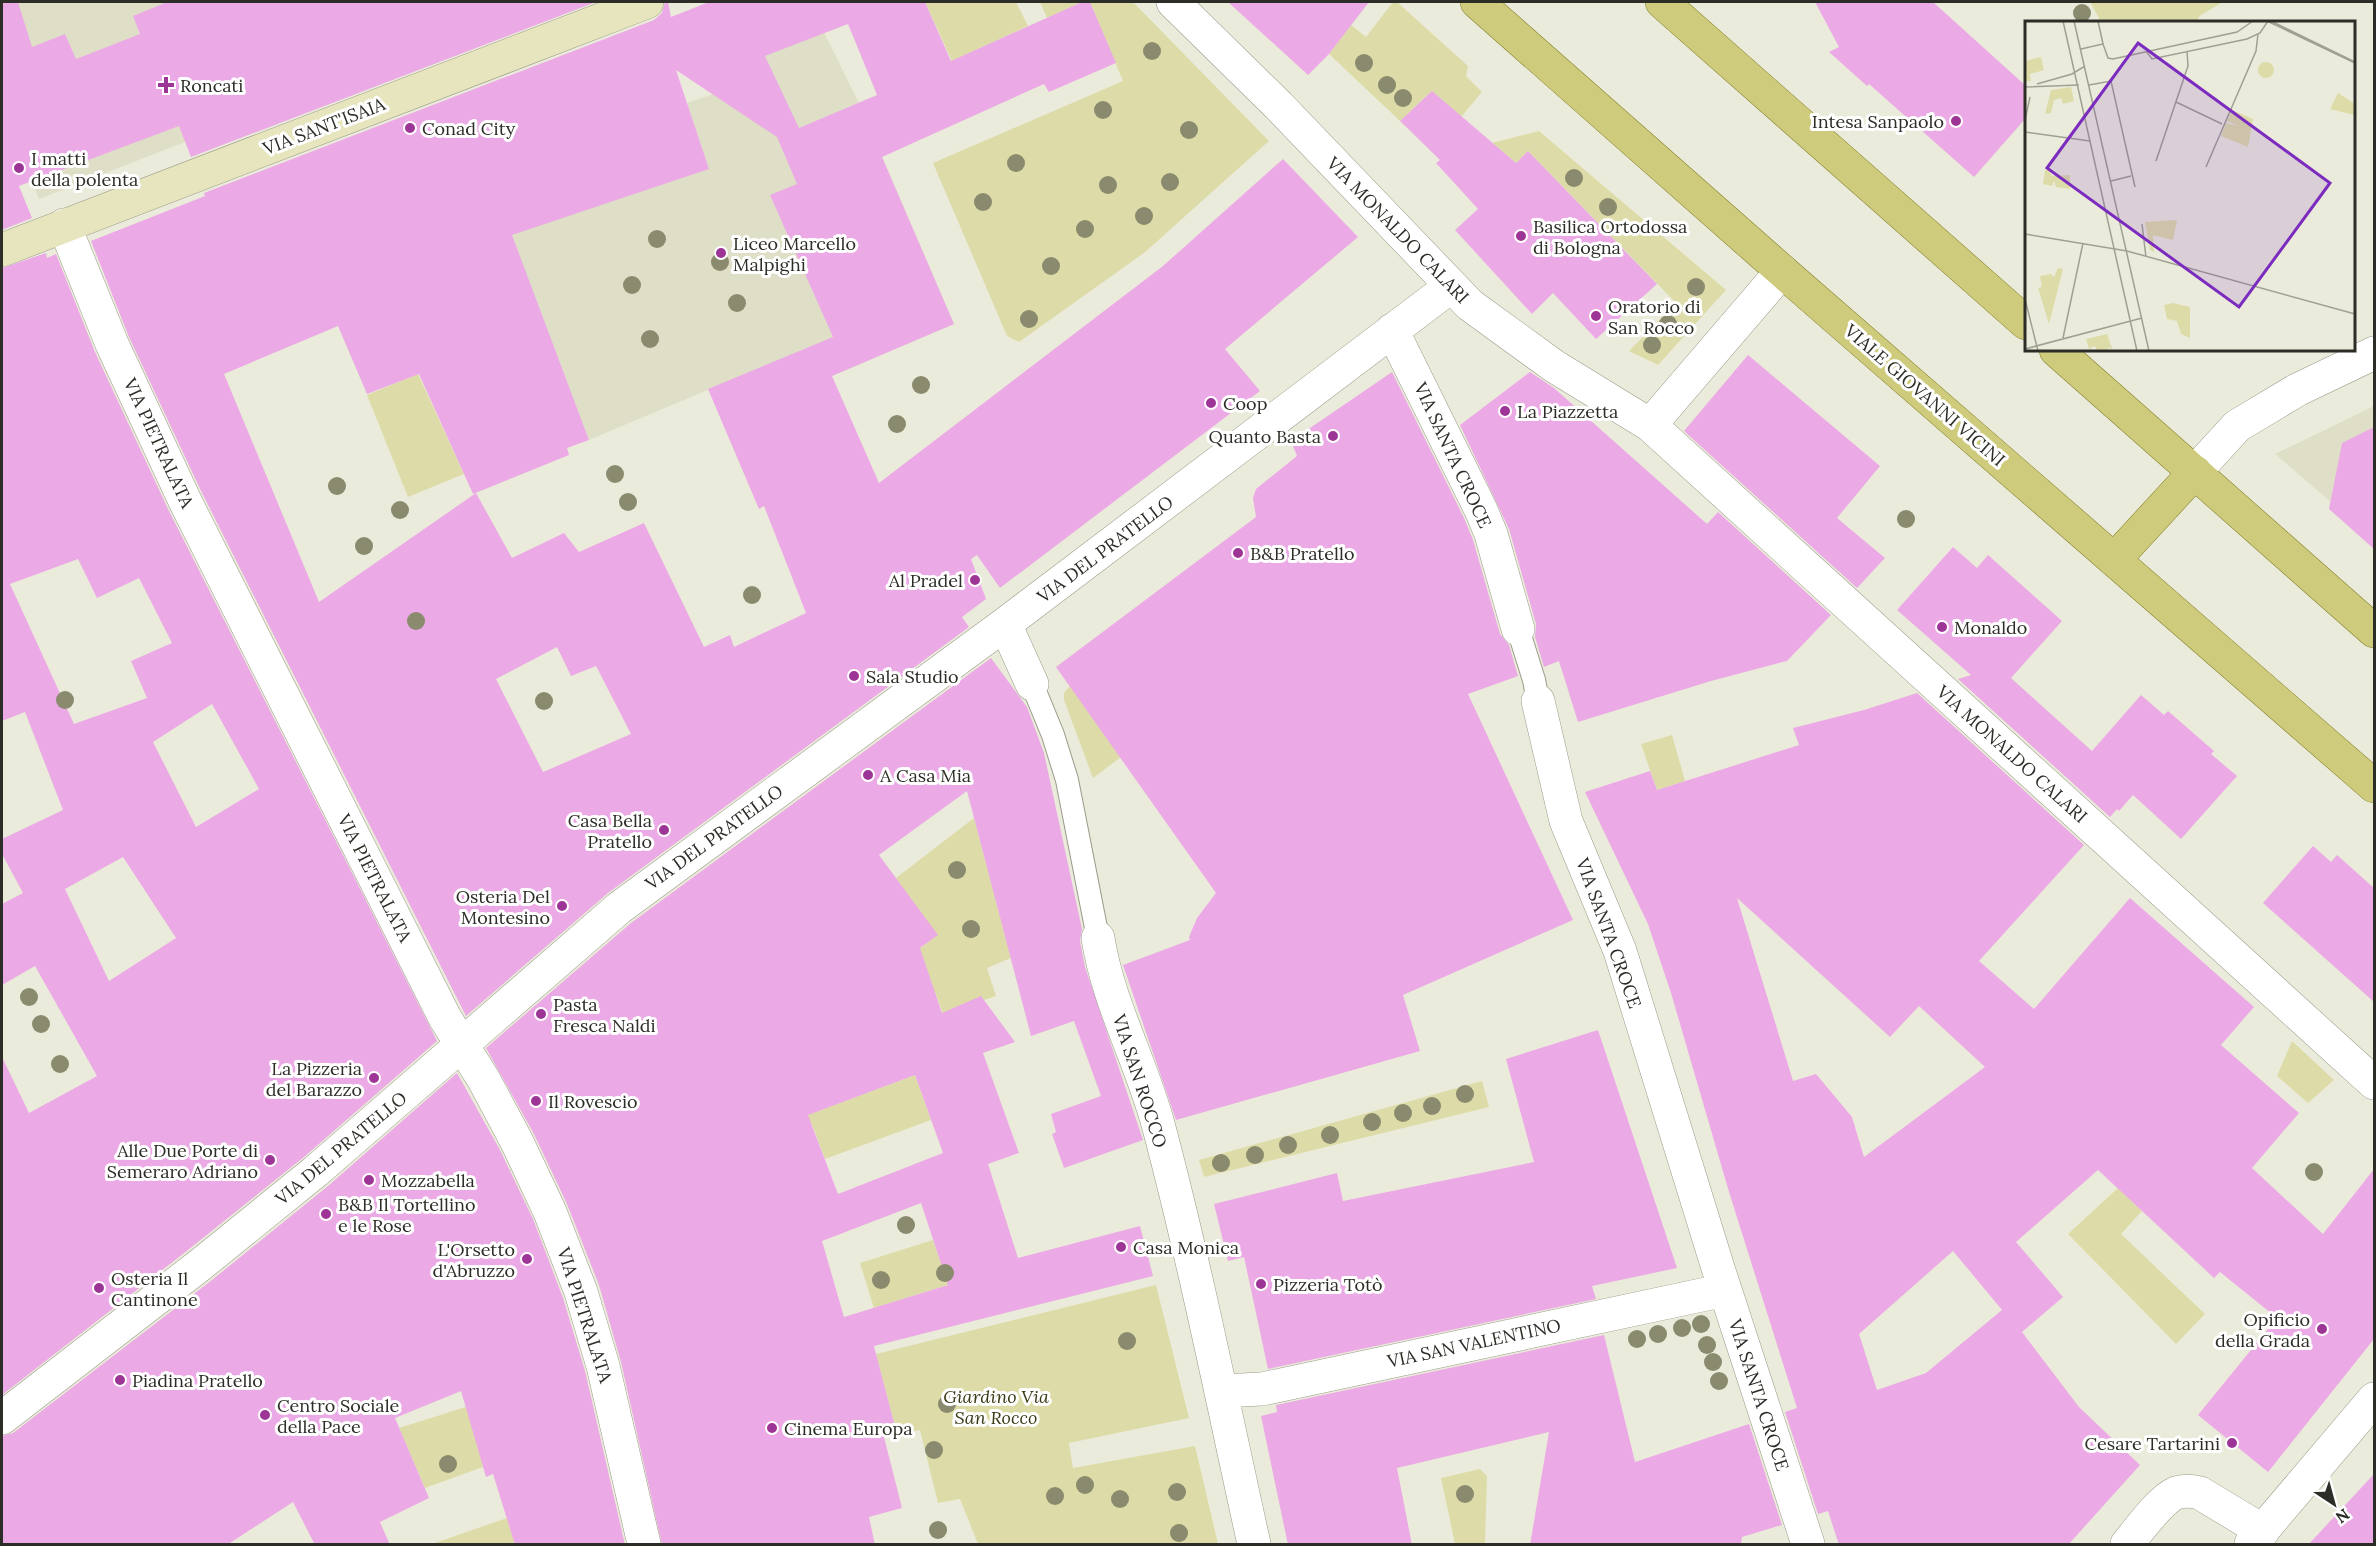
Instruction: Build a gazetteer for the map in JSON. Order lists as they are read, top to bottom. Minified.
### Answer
{"streets":{"main road":["VIALE GIOVANNI VICINI"],"street":["VIA SANT'ISAIA","VIA MONALDO CALARI","VIA PIETRALATA","VIA SANTA CROCE","VIA DEL PRATELLO","VIA SAN ROCCO","VIA SAN VALENTINO"]},"crossings":[["VIA SANT'ISAIA","VIA PIETRALATA"],["VIA MONALDO CALARI","VIA DEL PRATELLO"],["VIA PIETRALATA","VIA DEL PRATELLO"],["VIA SANTA CROCE","VIA DEL PRATELLO"],["VIA SANTA CROCE","VIA SAN VALENTINO"],["VIA DEL PRATELLO","VIA SAN ROCCO"],["VIA SAN ROCCO","VIA SAN VALENTINO"]],"parks":["Giardino Via San Rocco"],"places":{"health":["Roncati"],"other":["Intesa Sanpaolo","Conad City","I matti della polenta","Basilica Ortodossa di Bologna","Liceo Marcello Malpighi","Oratorio di San Rocco","Coop","La Piazzetta","Quanto Basta","B&B Pratello","Al Pradel","Monaldo","Sala Studio","A Casa Mia","Casa Bella Pratello","Osteria Del Montesino","Pasta Fresca Naldi","La Pizzeria del Barazzo","Il Rovescio","Alle Due Porte di Semeraro Adriano","Mozzabella","B&B Il Tortellino e le Rose","Casa Monica","L'Orsetto d'Abruzzo","Pizzeria Totò","Osteria Il Cantinone","Opificio della Grada","Piadina Pratello","Centro Sociale della Pace","Cinema Europa","Cesare Tartarini"]},"north":"bottom right"}
